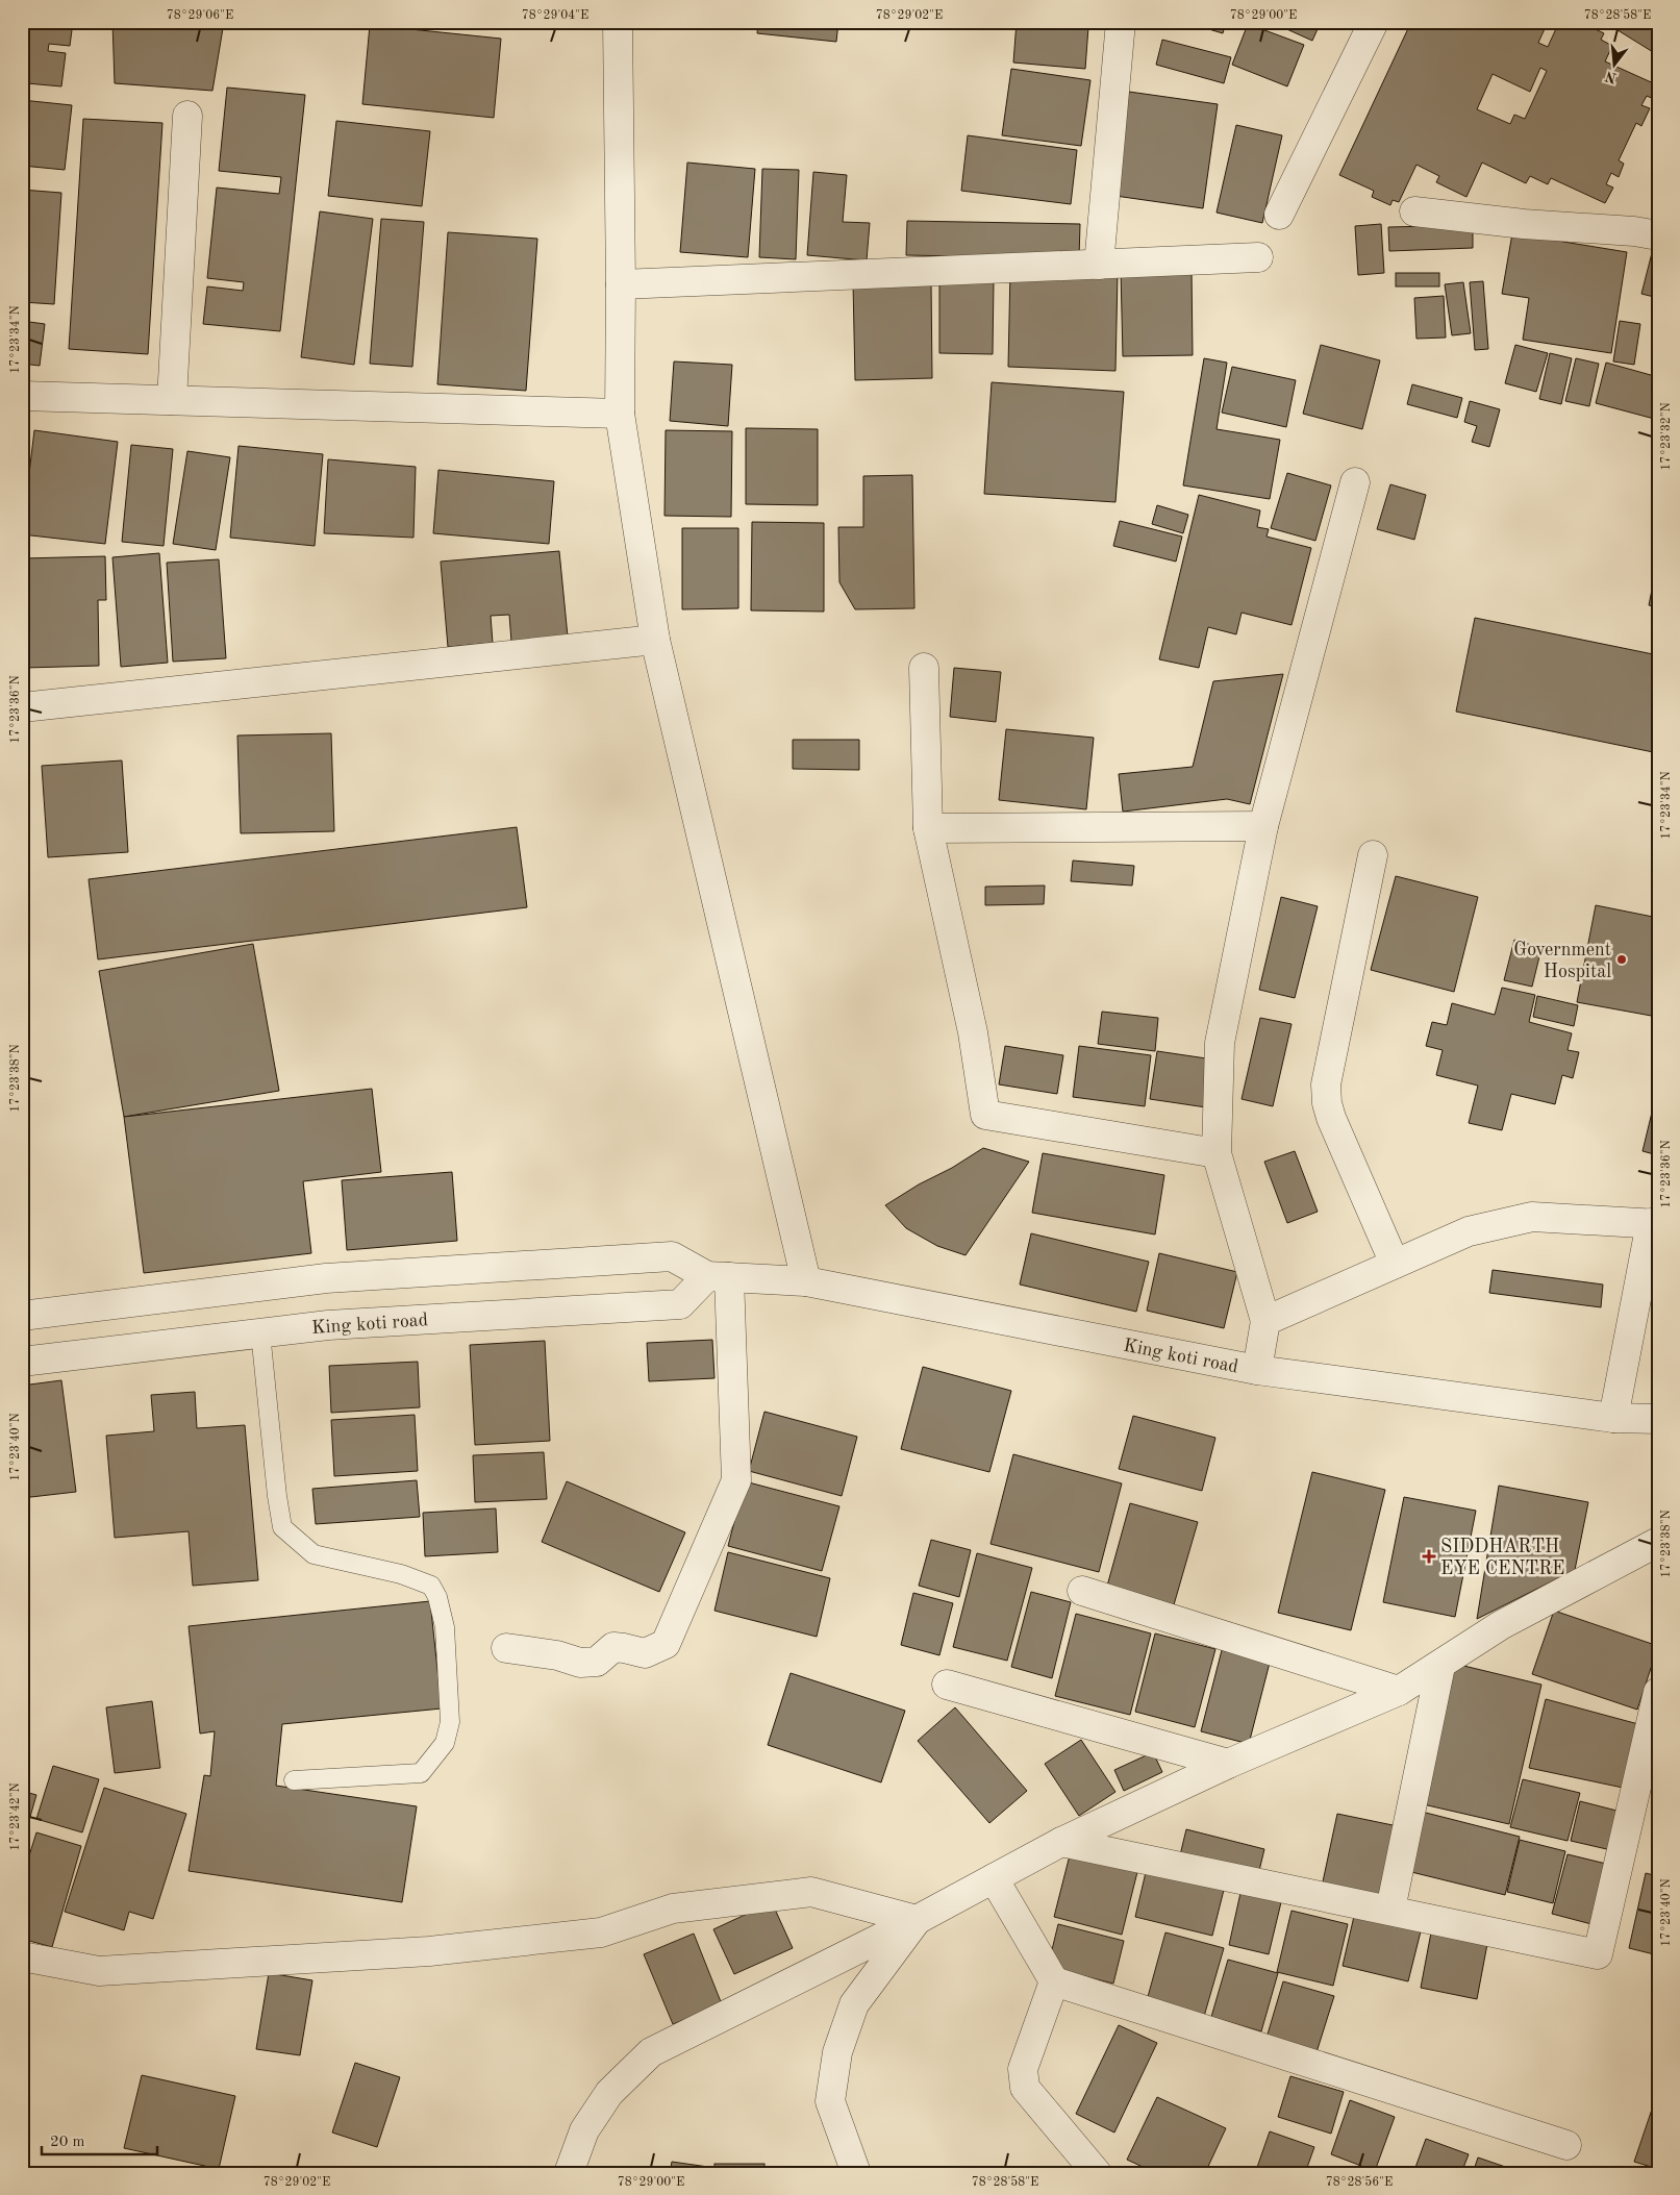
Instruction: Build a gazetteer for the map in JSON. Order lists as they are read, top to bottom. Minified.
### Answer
{"streets":{"street":["King koti road"]},"places":{"other":["Government Hospital"],"health":["SIDDHARTH EYE CENTRE"]},"scale_bar":"20 m","north":"bottom","coordinates":["78°29'06\"E","78°29'04\"E","78°29'02\"E","78°29'00\"E","78°28'58\"E","17°23'34\"N","17°23'32\"N","17°23'36\"N","17°23'38\"N","17°23'40\"N","17°23'42\"N","78°28'56\"E"]}
